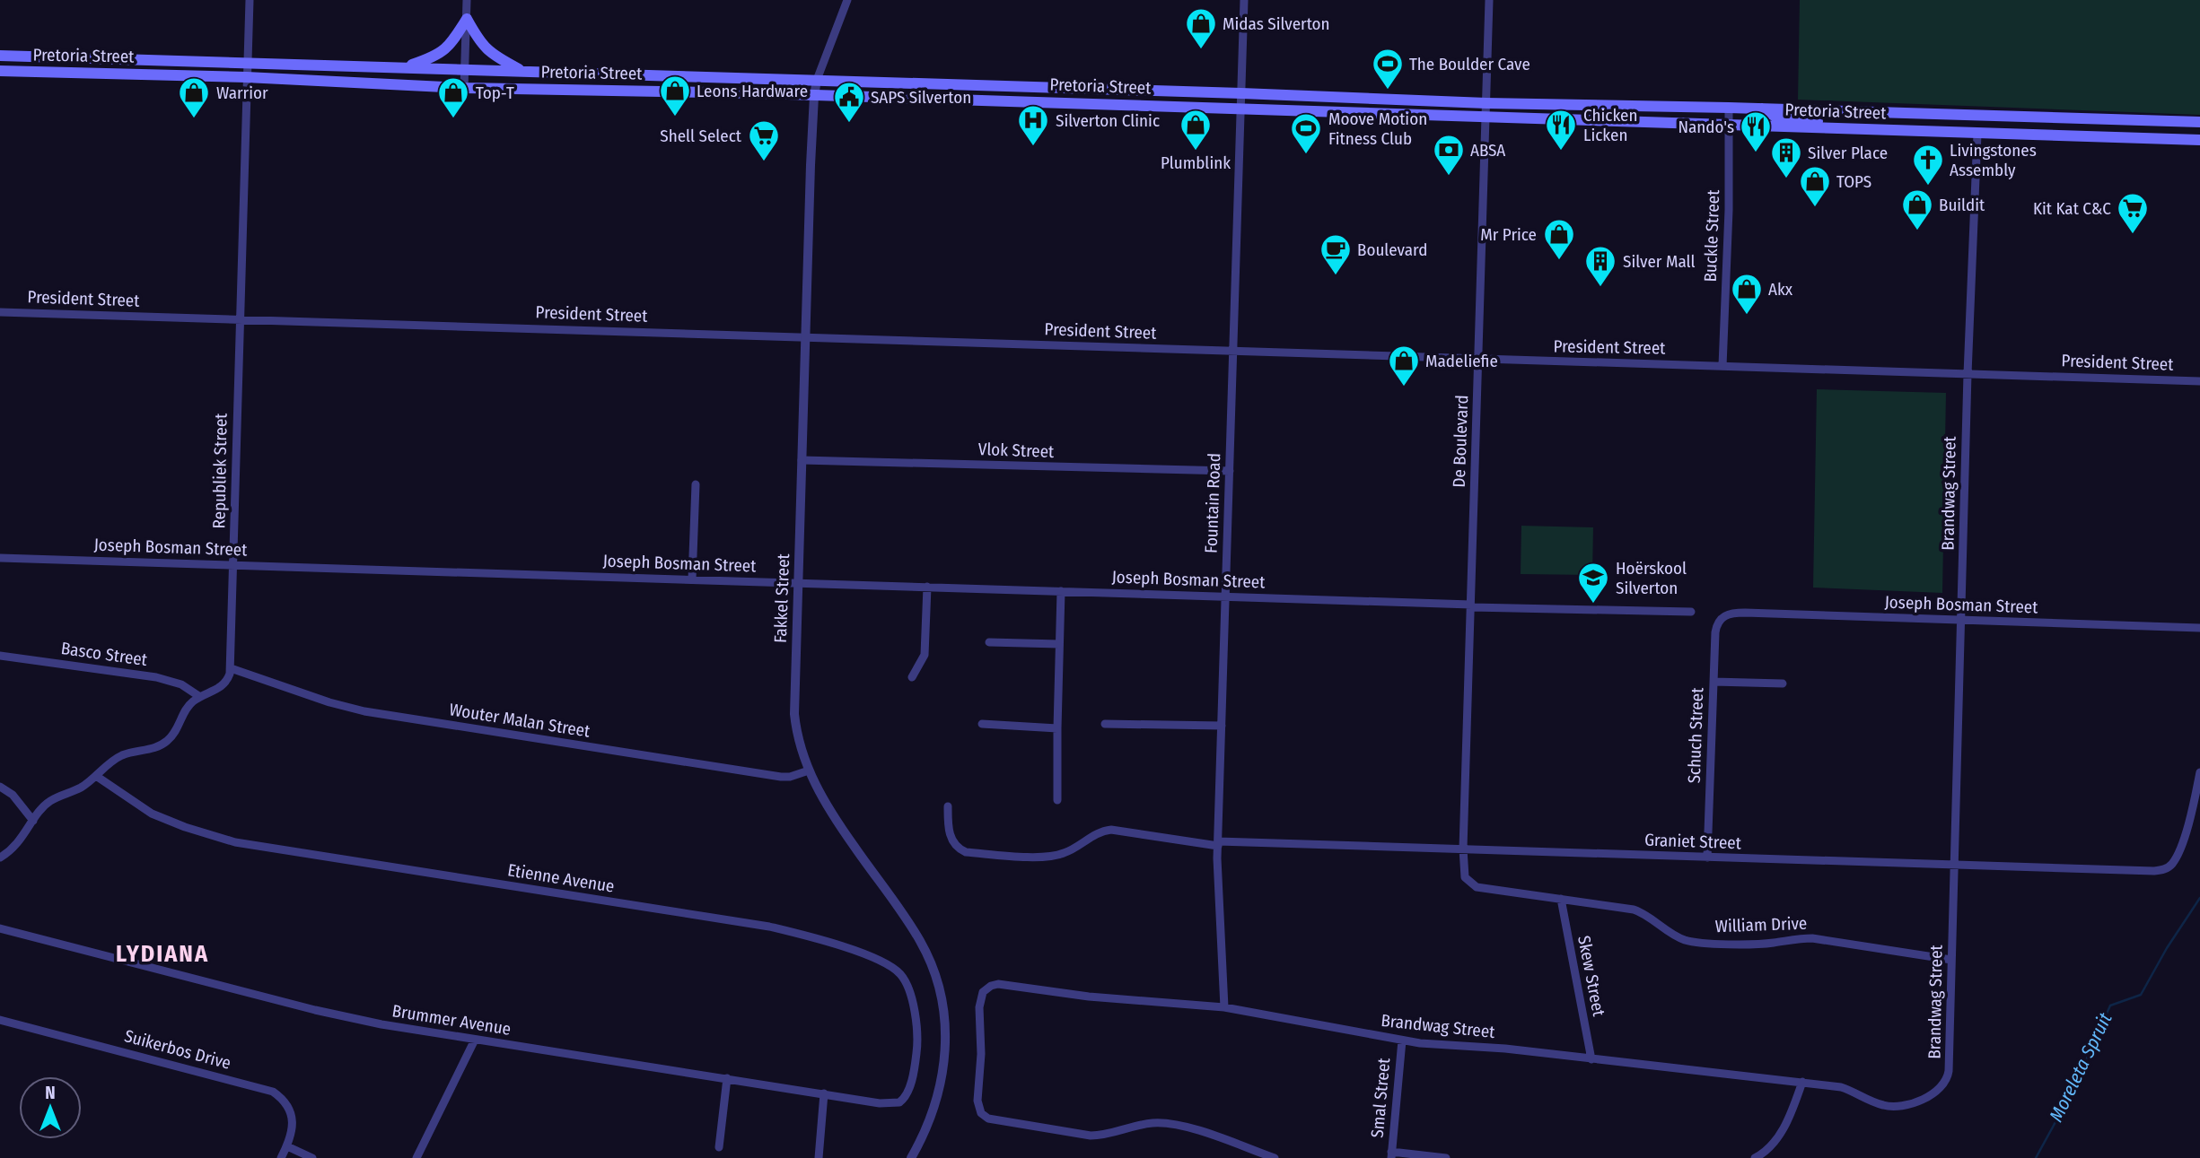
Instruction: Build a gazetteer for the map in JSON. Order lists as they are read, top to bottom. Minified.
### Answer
{"streets":{"main road":["Pretoria Street"],"street":["Buckle Street","President Street","De Boulevard","Vlok Street","Republiek Street","Brandwag Street","Fountain Road","Joseph Bosman Street","Fakkel Street","Basco Street","Wouter Malan Street","Schuch Street","Graniet Street","Etienne Avenue","William Drive","Skew Street","Brummer Avenue","Suikerbos Drive","Smal Street"]},"crossings":[["Pretoria Street","Buckle Street"],["Pretoria Street","De Boulevard"],["Pretoria Street","Republiek Street"],["Pretoria Street","Brandwag Street"],["Pretoria Street","Fountain Road"],["Pretoria Street","Fakkel Street"],["Buckle Street","President Street"],["President Street","De Boulevard"],["President Street","Republiek Street"],["President Street","Brandwag Street"],["President Street","Fountain Road"],["President Street","Fakkel Street"],["De Boulevard","Joseph Bosman Street"],["De Boulevard","Graniet Street"],["De Boulevard","William Drive"],["Vlok Street","Fountain Road"],["Vlok Street","Fakkel Street"],["Republiek Street","Joseph Bosman Street"],["Republiek Street","Wouter Malan Street"],["Brandwag Street","Fountain Road"],["Brandwag Street","Joseph Bosman Street"],["Brandwag Street","Graniet Street"],["Brandwag Street","William Drive"],["Brandwag Street","Skew Street"],["Brandwag Street","Smal Street"],["Fountain Road","Joseph Bosman Street"],["Fountain Road","Graniet Street"],["Joseph Bosman Street","Fakkel Street"],["Joseph Bosman Street","Schuch Street"],["Fakkel Street","Wouter Malan Street"],["Schuch Street","Graniet Street"],["Etienne Avenue","Brummer Avenue"],["William Drive","Skew Street"]],"districts":["LYDIANA"],"water":["Moreleta Spruit"],"places":{"shop":["Midas Silverton","Leons Hardware","Warrior","Top-T","Plumblink","TOPS","Buildit","Mr Price","Akx","Madeliefie"],"sports":["The Boulder Cave","Moove Motion Fitness Club"],"public building":["SAPS Silverton"],"hospital":["Silverton Clinic"],"restaurant":["Chicken Licken","Nando's"],"supermarket":["Shell Select","Kit Kat C&C"],"bank":["ABSA"],"building":["Silver Place","Silver Mall"],"church":["Livingstones Assembly"],"cafe":["Boulevard"],"school or university":["Hoërskool Silverton"]},"north":"top"}
